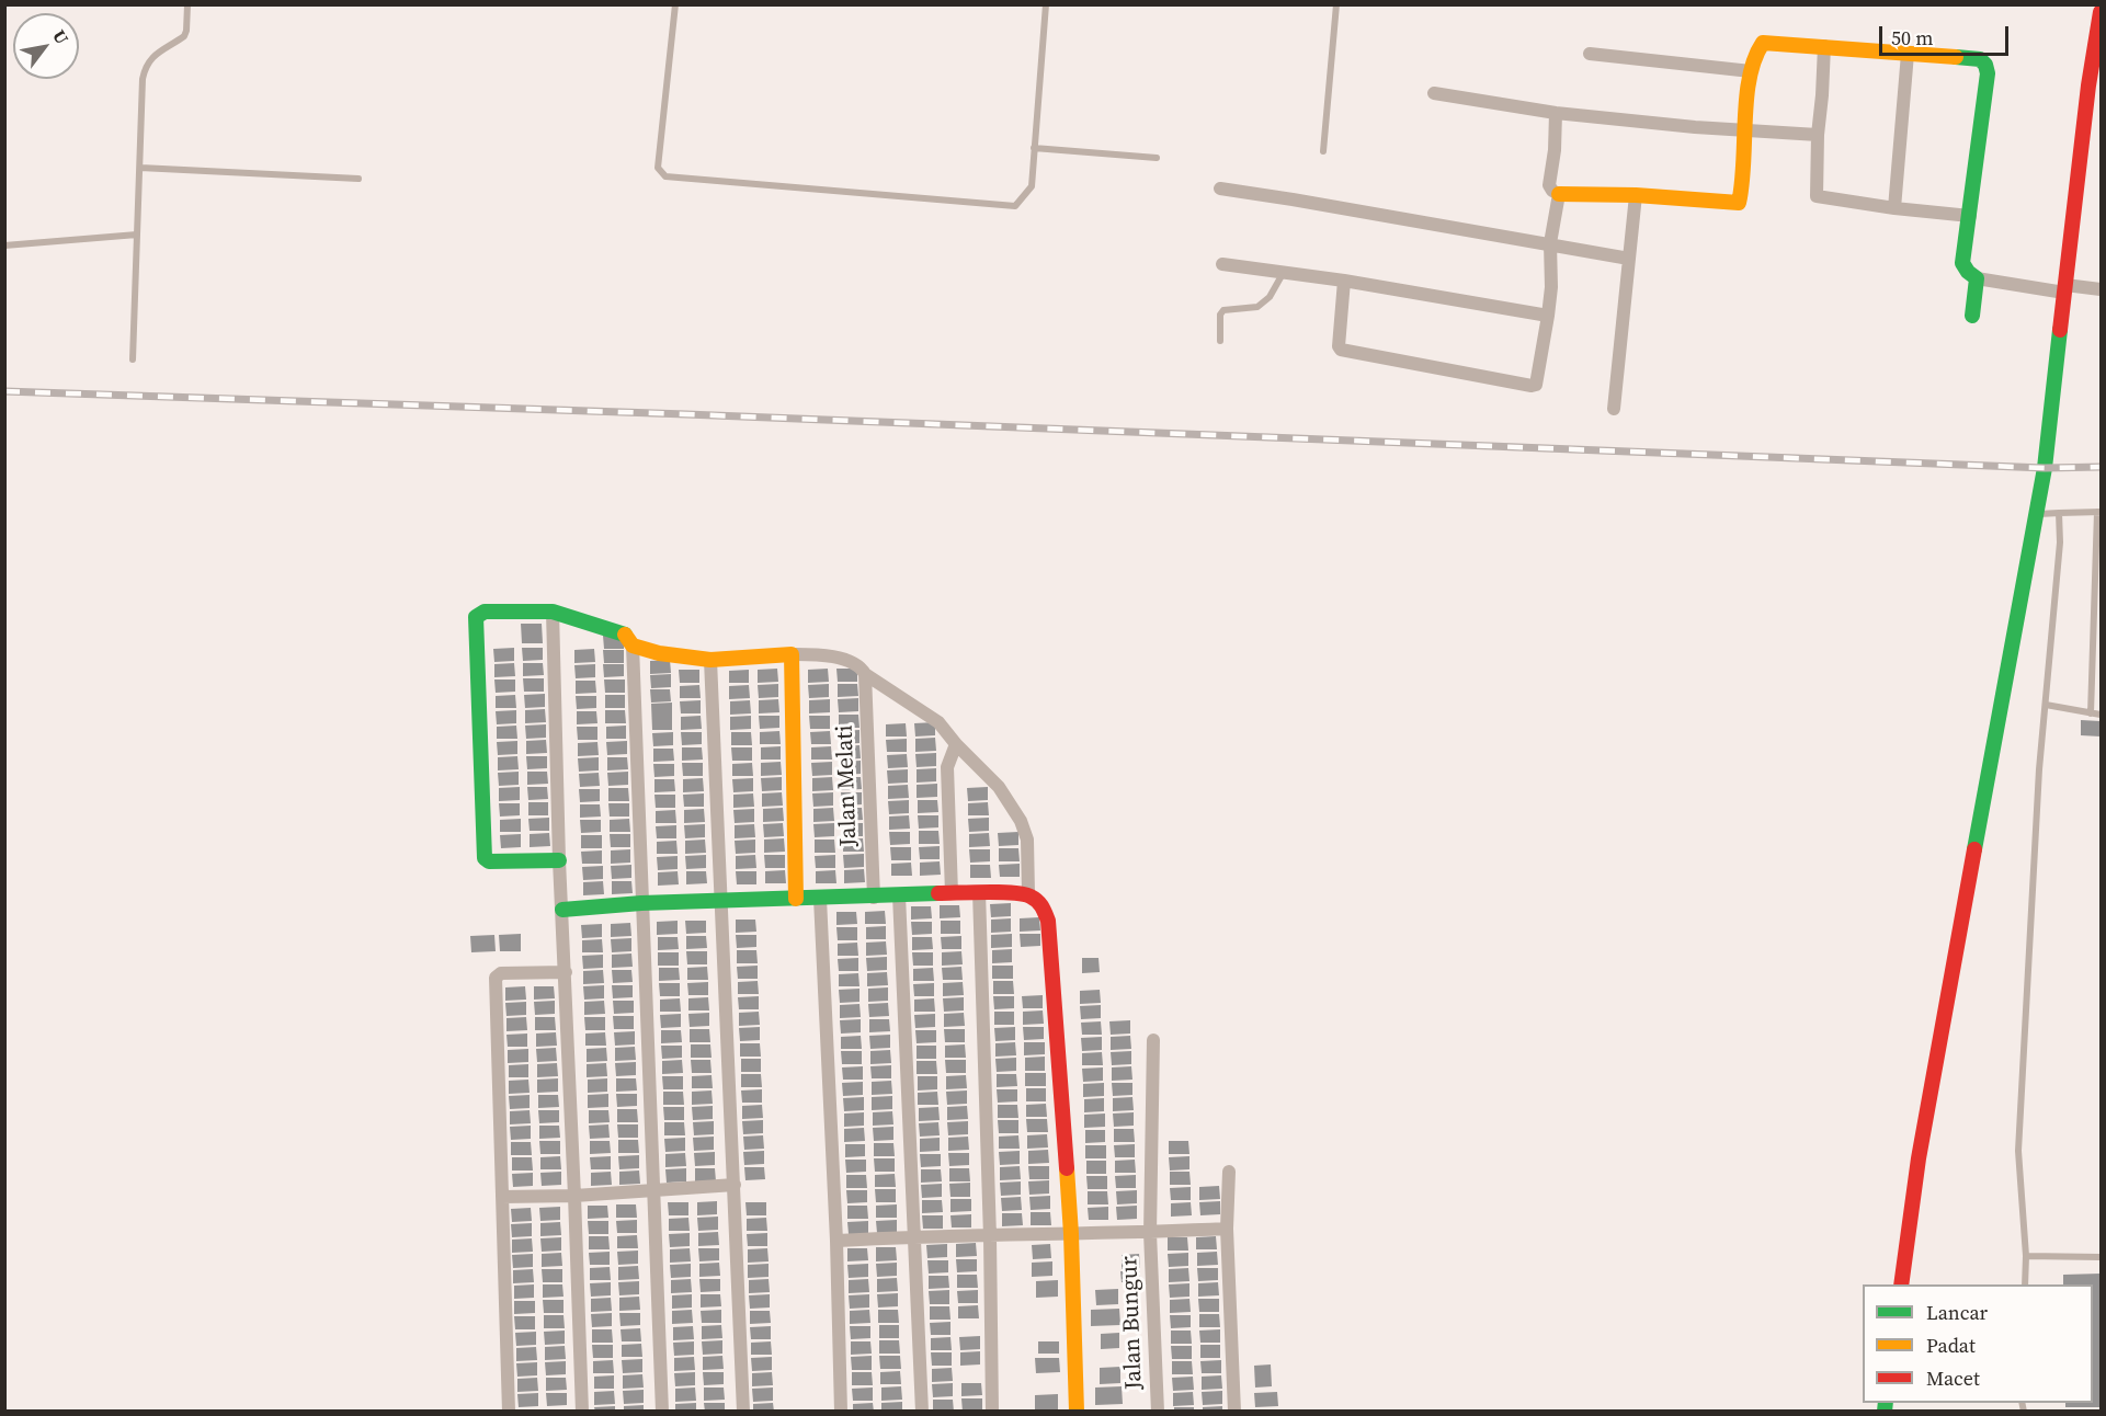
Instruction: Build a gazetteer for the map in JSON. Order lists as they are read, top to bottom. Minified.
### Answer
{"streets":{"street":["Jalan Melati","Jalan Bungur"]},"legend":["Lancar","Padat","Macet"],"scale_bar":"50 m","north":"top right"}
